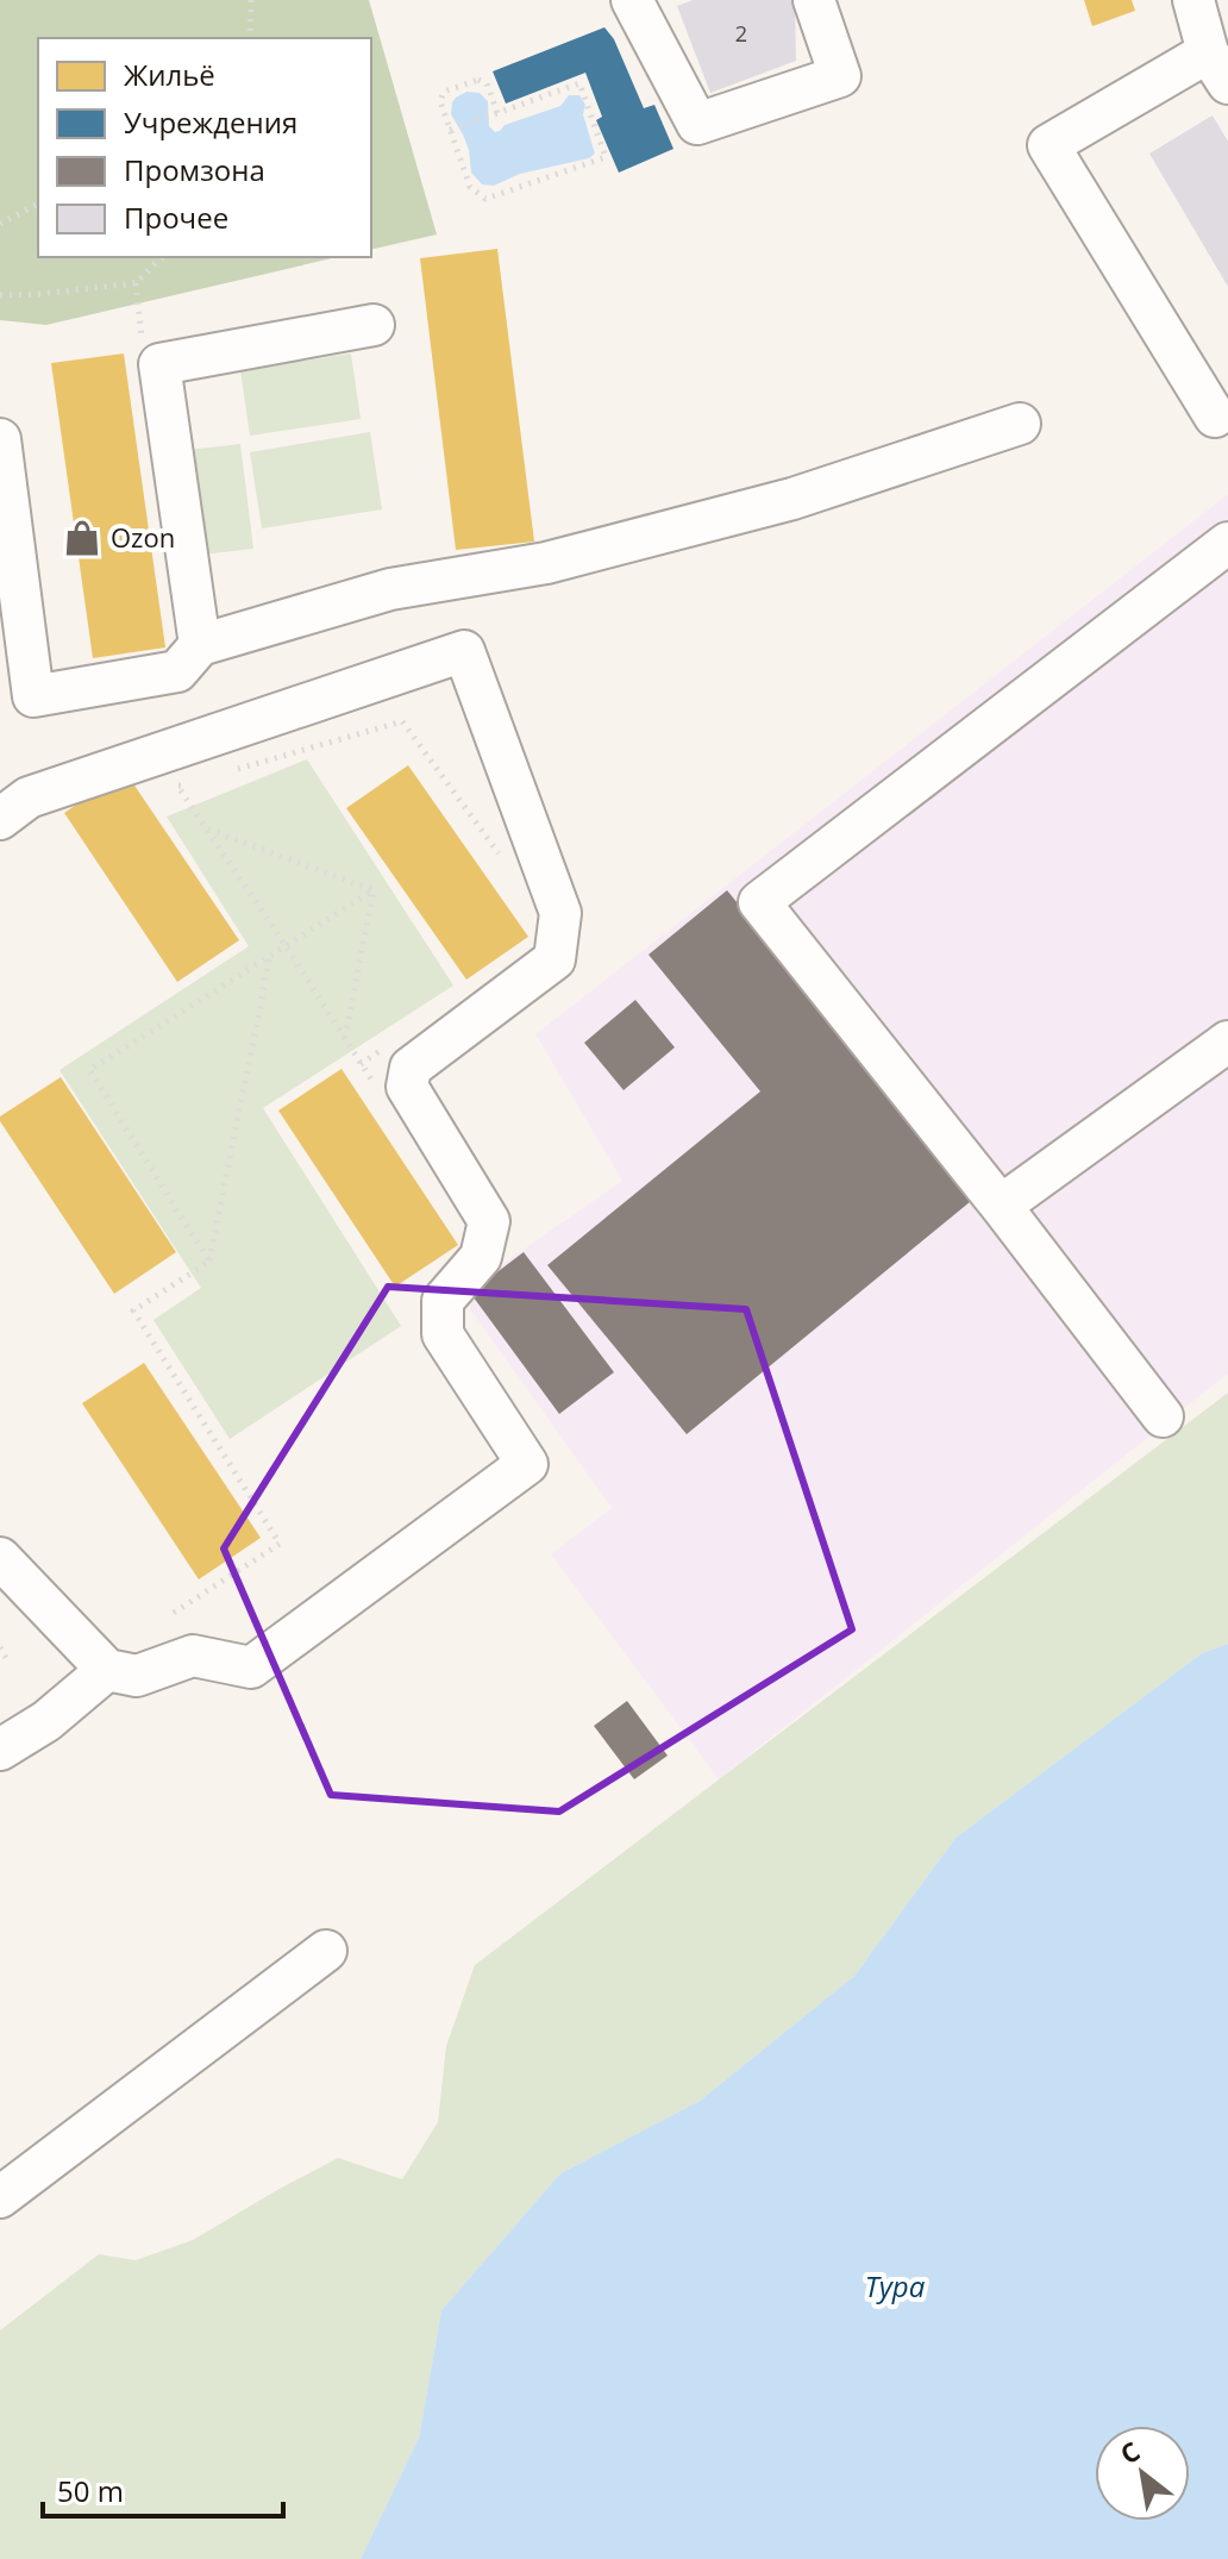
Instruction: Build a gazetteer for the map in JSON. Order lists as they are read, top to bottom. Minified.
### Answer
{"water":["Тура"],"places":{"shop":["Ozon"]},"house_numbers":["2"],"legend":["Жильё","Учреждения","Промзона","Прочее"],"scale_bar":"50 m","north":"top left"}
